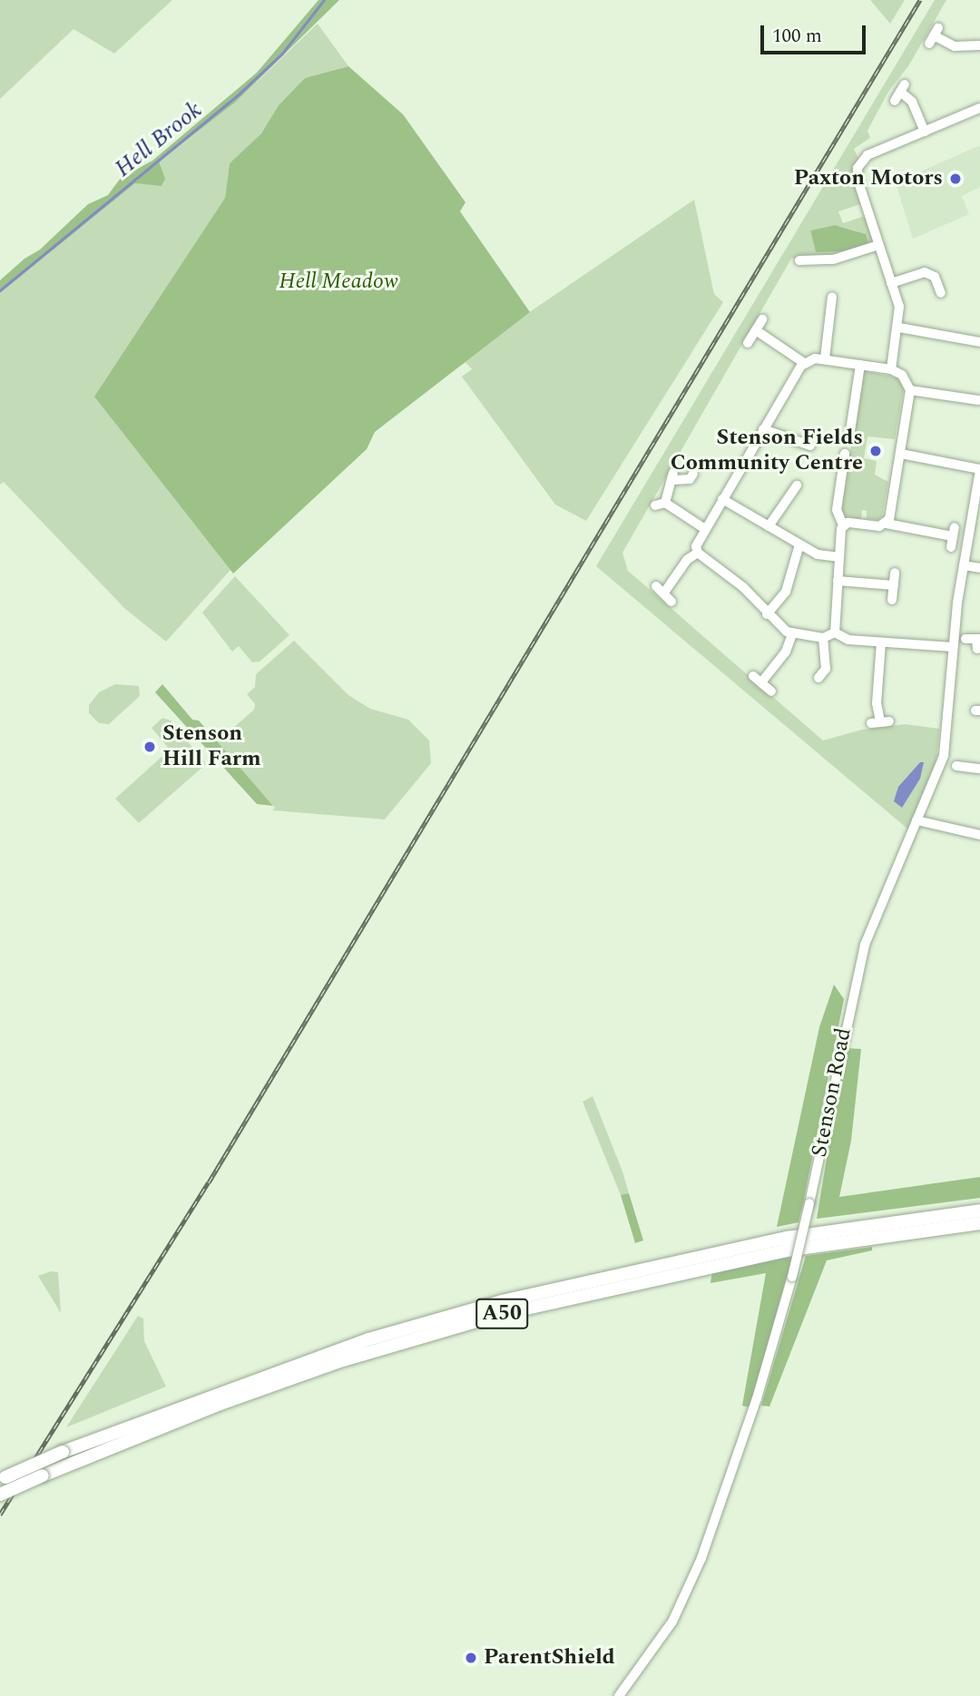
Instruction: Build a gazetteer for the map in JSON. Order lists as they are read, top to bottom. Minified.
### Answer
{"streets":{"highway":["A50"],"street":["Stenson Road"]},"water":["Hell Brook"],"parks":["Hell Meadow"],"places":["Paxton Motors","Stenson Fields Community Centre","Stenson Hill Farm","ParentShield"],"scale_bar":"100 m"}
